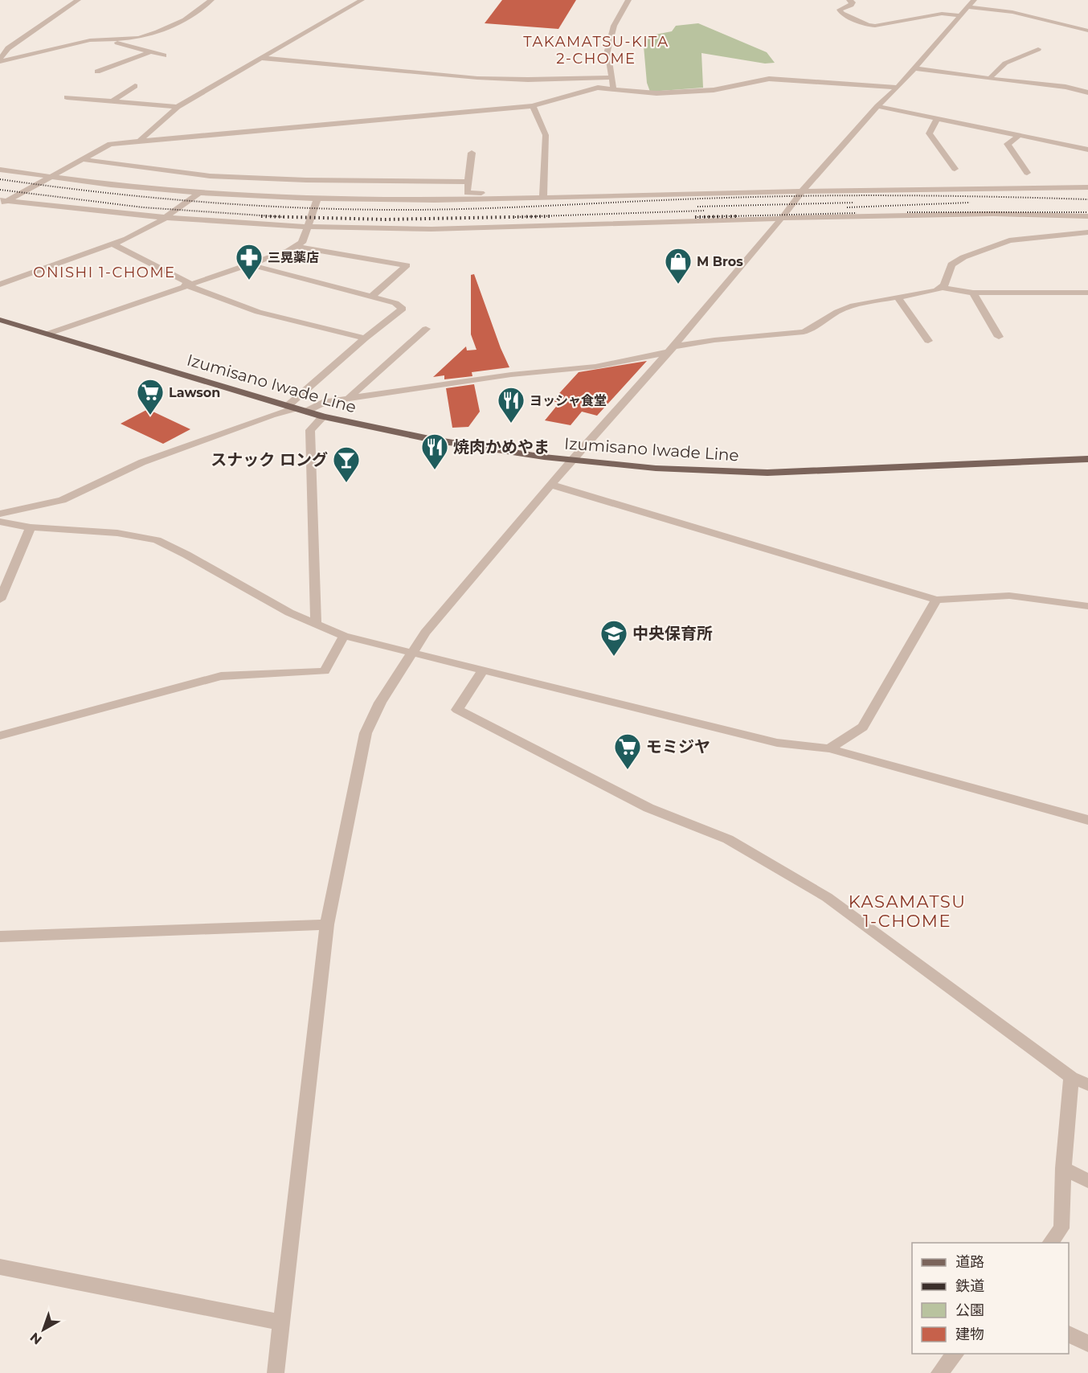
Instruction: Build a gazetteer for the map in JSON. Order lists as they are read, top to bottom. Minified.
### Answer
{"streets":{"main road":["Izumisano Iwade Line"]},"districts":["TAKAMATSU-KITA 2-CHOME","ONISHI 1-CHOME","KASAMATSU 1-CHOME"],"places":{"pharmacy":["三晃薬店"],"shop":["M Bros"],"supermarket":["Lawson","モミジヤ"],"restaurant":["ヨッシャ食堂","焼肉かめやま"],"bar":["スナック ロング"],"school or university":["中央保育所"]},"legend":["道路","鉄道","公園","建物"],"north":"bottom left"}
